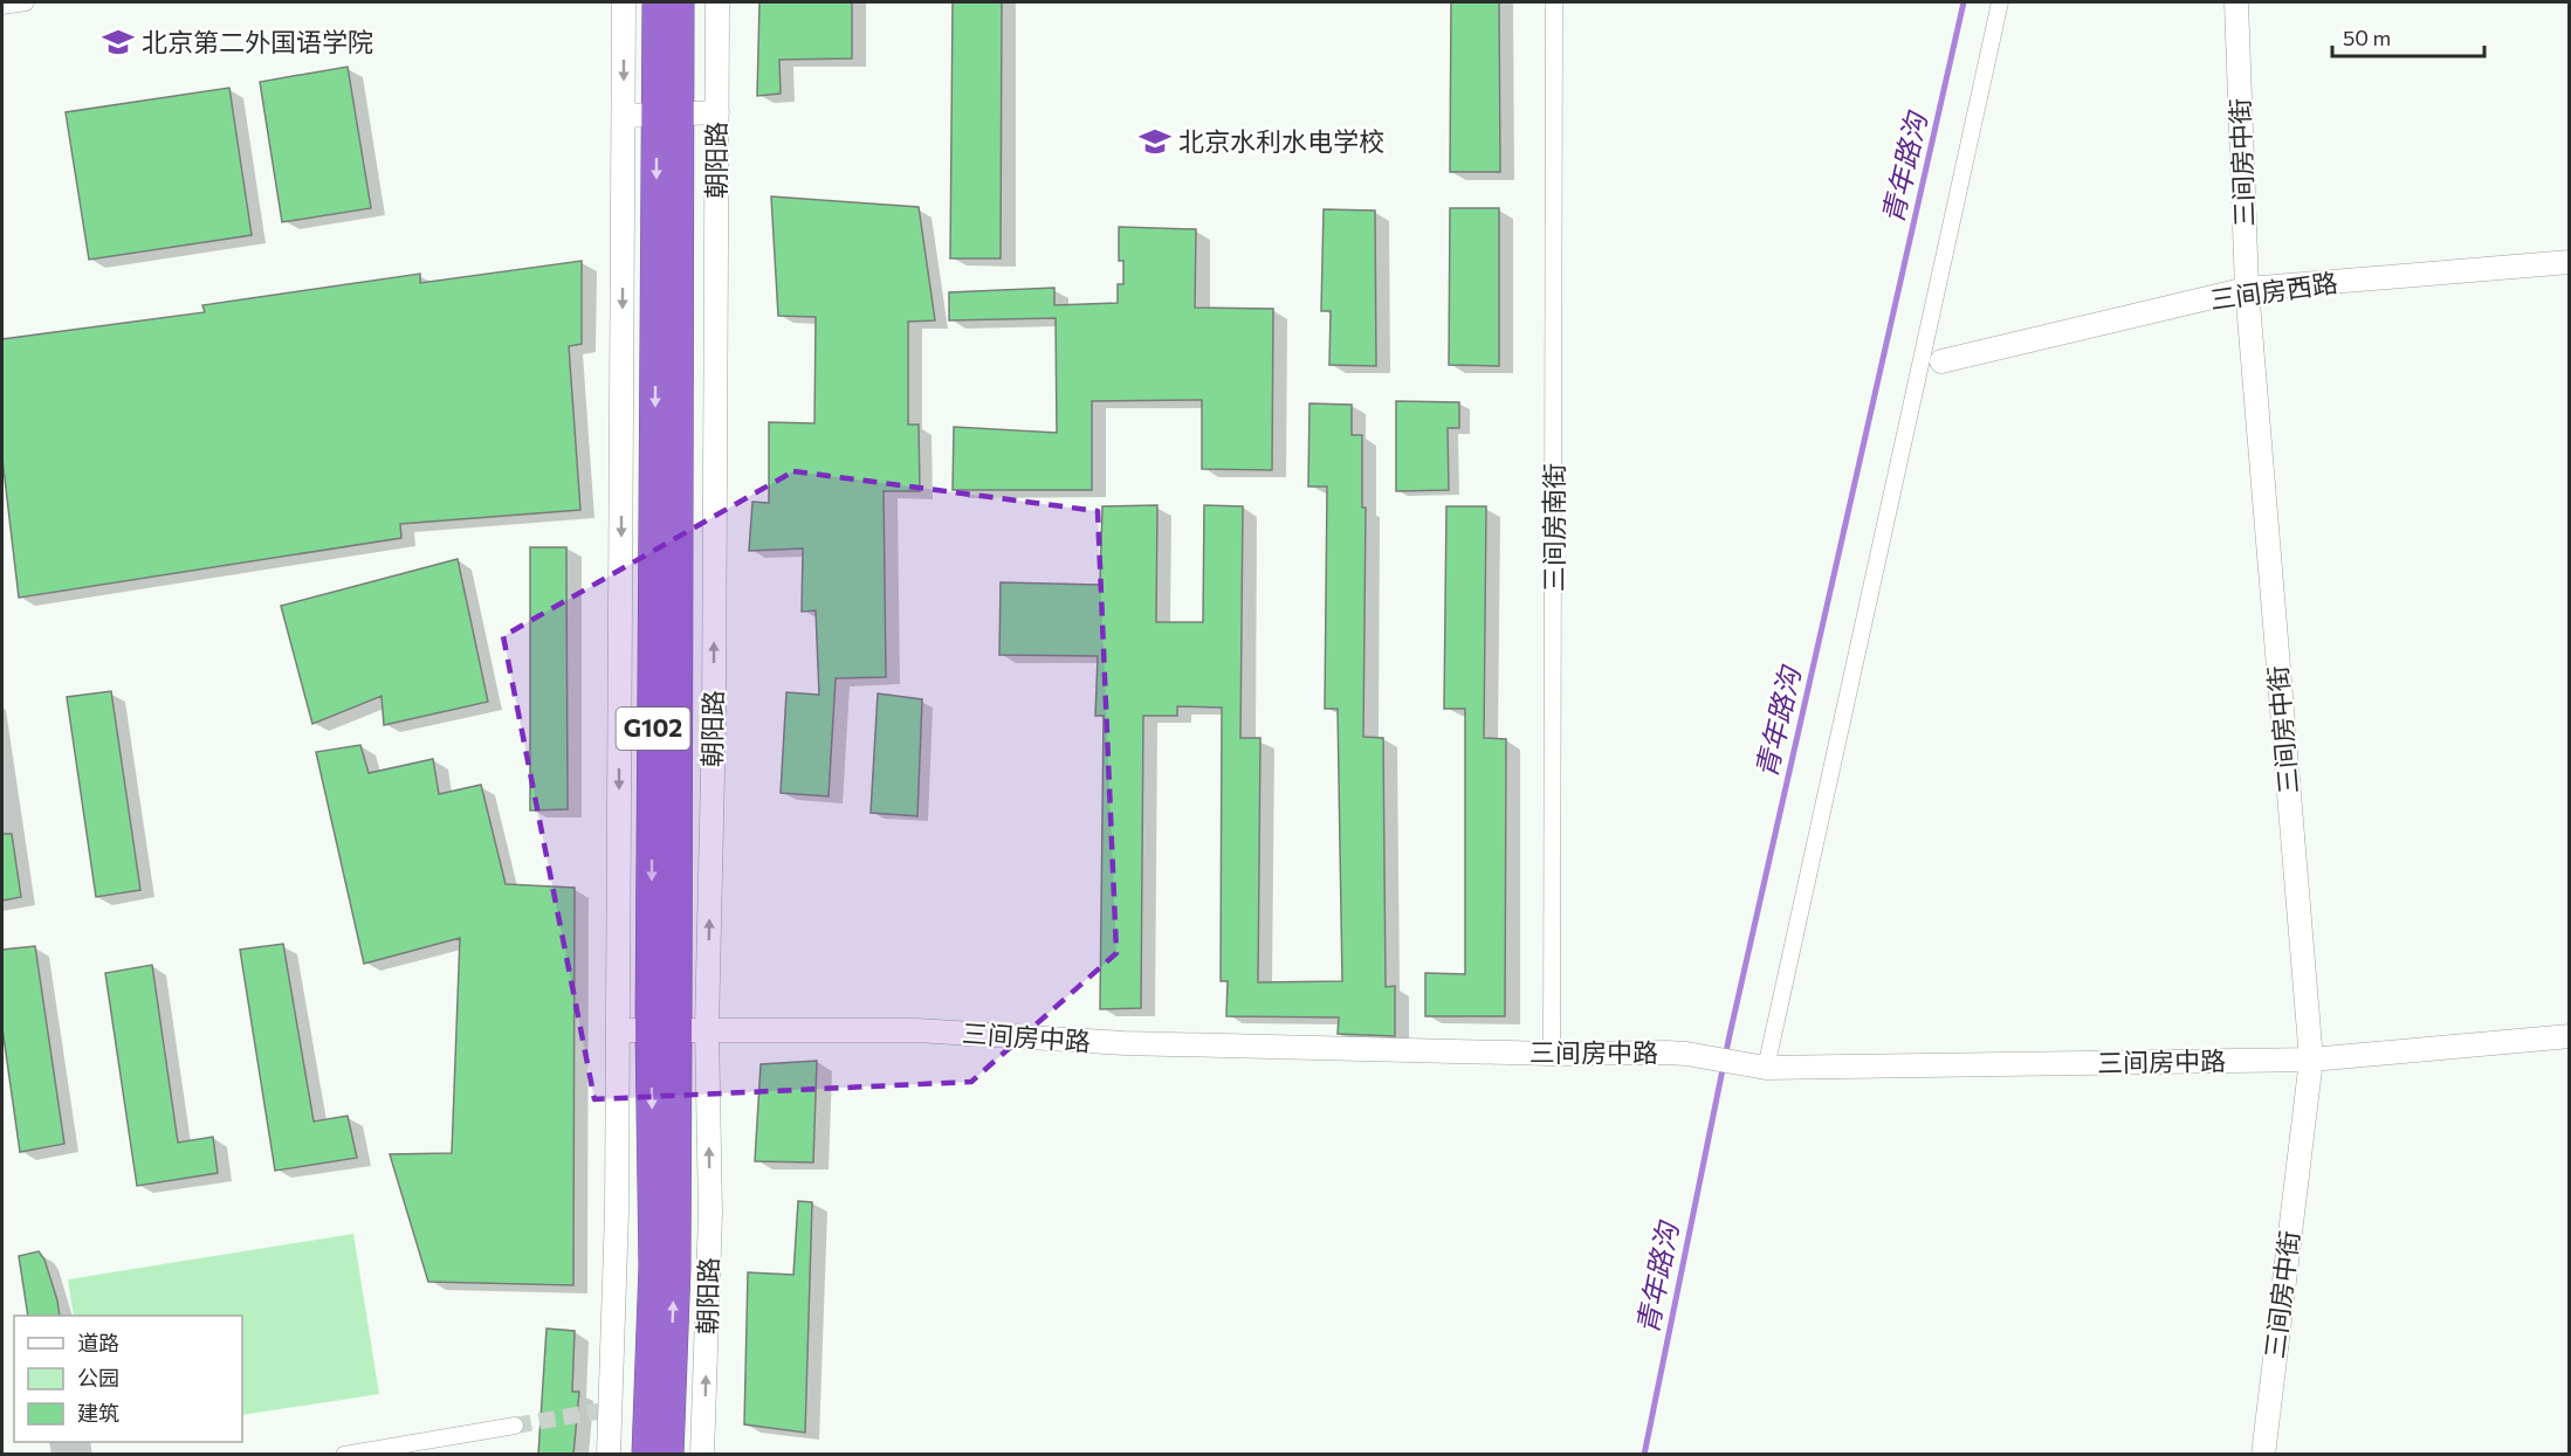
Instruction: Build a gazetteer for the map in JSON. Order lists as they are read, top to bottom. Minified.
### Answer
{"streets":{"highway":["朝阳路","G102"],"street":["三间房中街","三间房西路","三间房南街","三间房中路"]},"crossings":[["朝阳路","三间房中路"],["三间房中街","三间房西路"],["三间房中街","三间房中路"],["三间房南街","三间房中路"]],"water":["青年路沟"],"places":{"school or university":["北京第二外国语学院","北京水利水电学校"]},"legend":["道路","公园","建筑"],"scale_bar":"50 m"}
